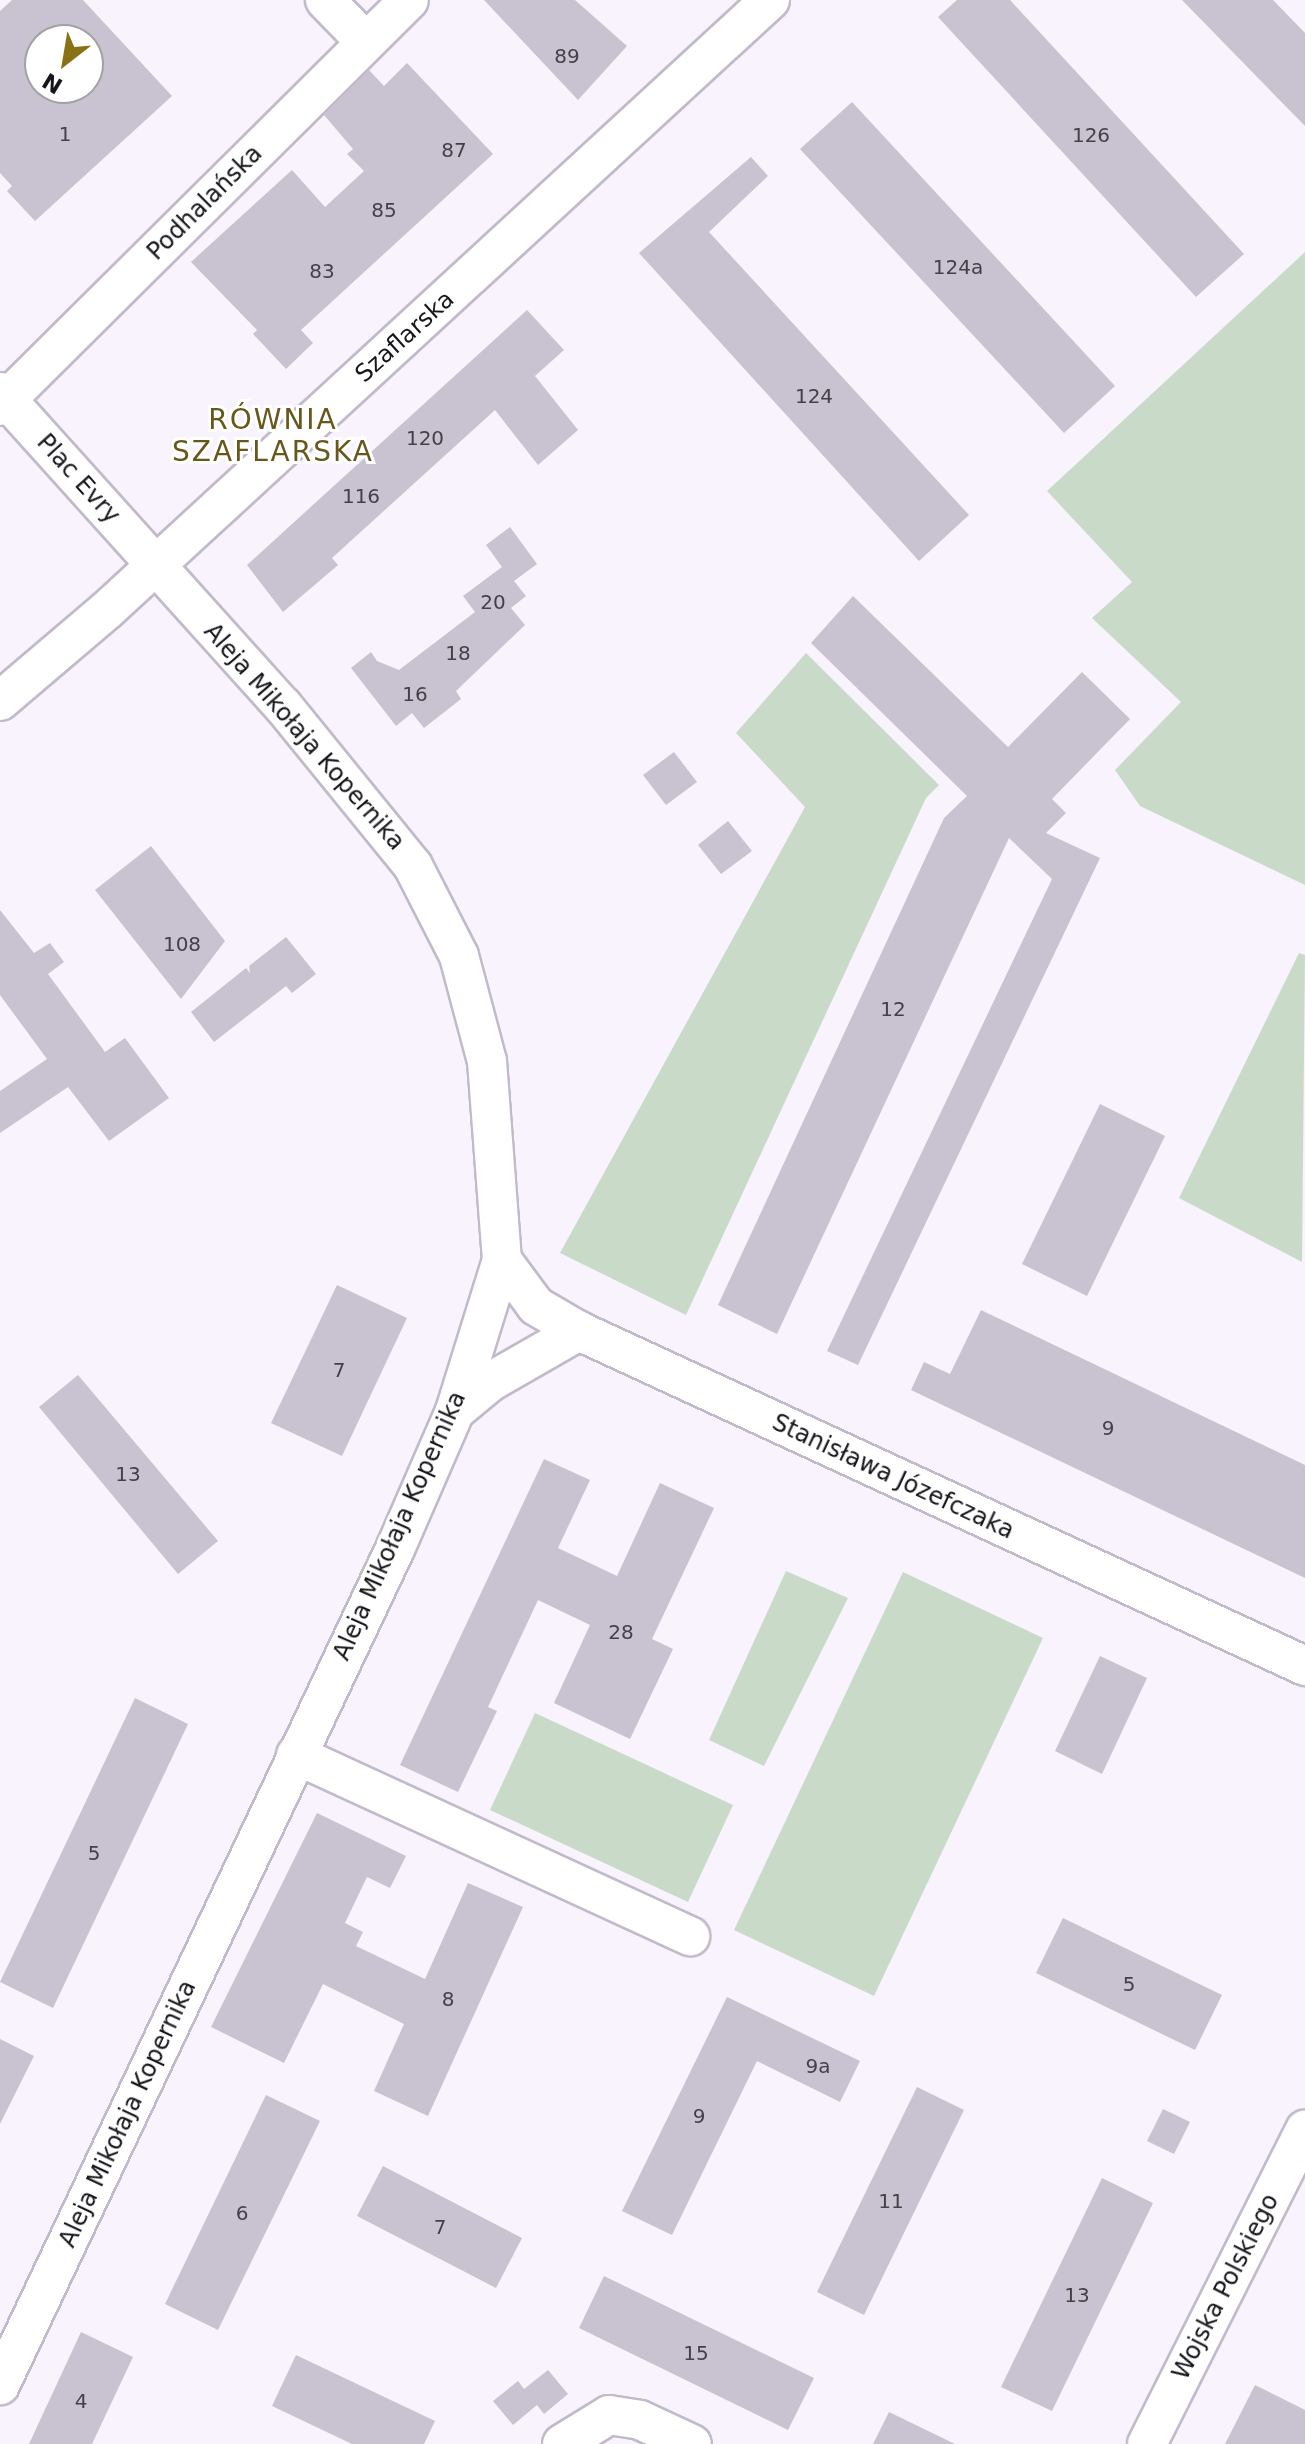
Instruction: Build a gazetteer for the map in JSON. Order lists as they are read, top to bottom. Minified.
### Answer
{"streets":{"street":["Podhalańska","Szaflarska","Plac Evry","Aleja Mikołaja Kopernika","Stanisława Józefczaka","Wojska Polskiego"]},"crossings":[["Podhalańska","Plac Evry"],["Szaflarska","Plac Evry"],["Szaflarska","Aleja Mikołaja Kopernika"],["Plac Evry","Aleja Mikołaja Kopernika"],["Aleja Mikołaja Kopernika","Stanisława Józefczaka"]],"districts":["RÓWNIA SZAFLARSKA"],"house_numbers":["89","1","126","87","85","124a","83","124","120","116","20","18","16","108","12","7","9","13","28","5","5","8","9a","9","11","6","7","13","15","4"],"north":"bottom left"}
